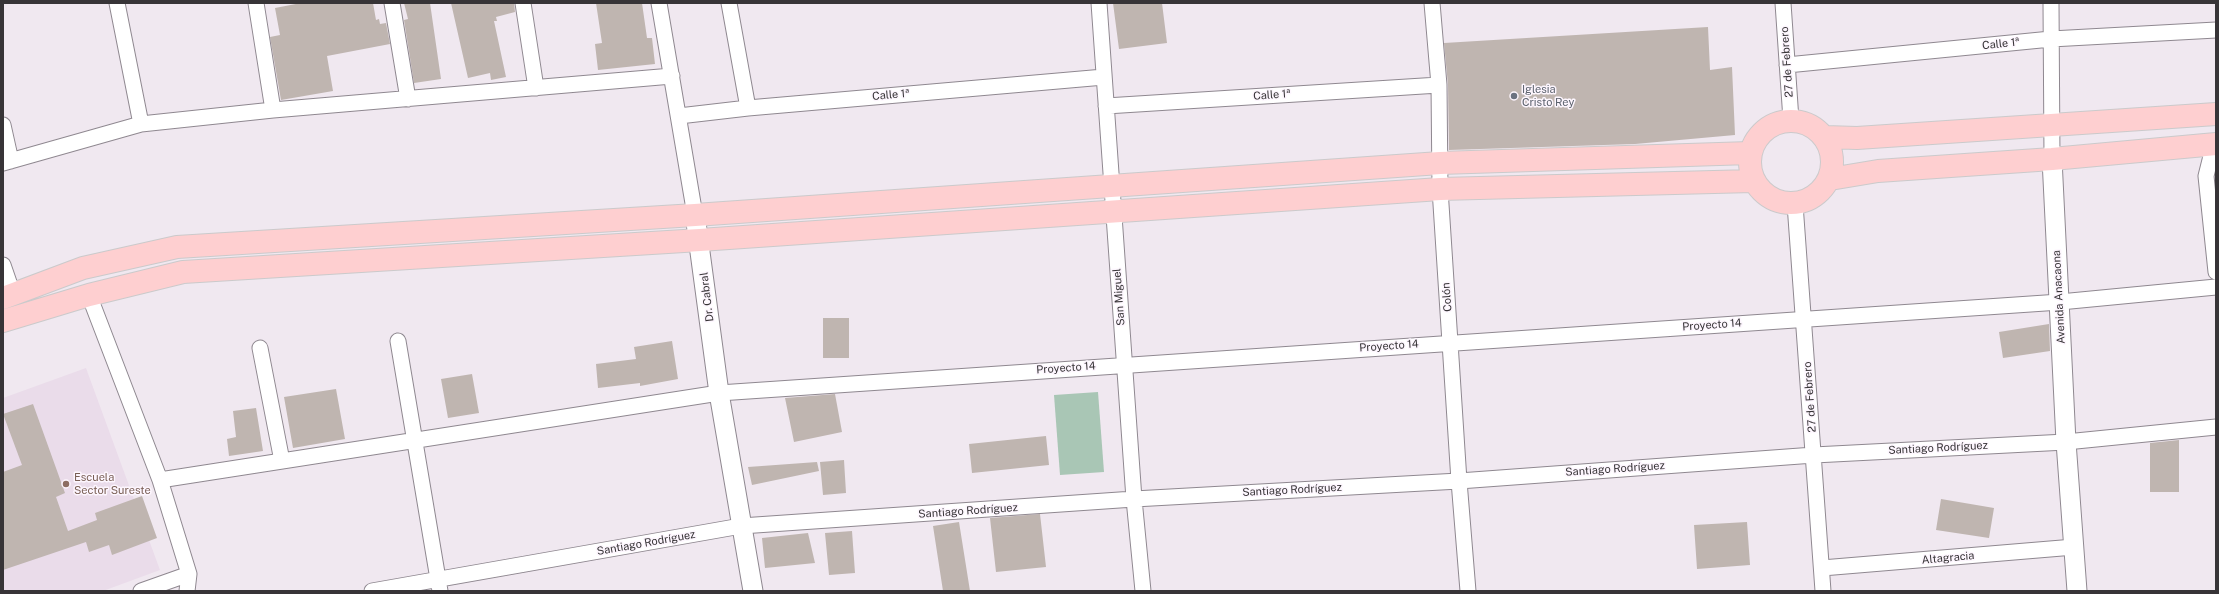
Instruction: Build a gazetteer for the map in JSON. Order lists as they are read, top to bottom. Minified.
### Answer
{"streets":{"street":["Calle 1ª","27 de Febrero","Dr. Cabral","San Miguel","Colón","Avenida Anacaona","Proyecto 14","Santiago Rodríguez","Altagracia"]},"crossings":[["Calle 1ª","27 de Febrero"],["Calle 1ª","Dr. Cabral"],["Calle 1ª","San Miguel"],["Calle 1ª","Colón"],["Calle 1ª","Avenida Anacaona"],["27 de Febrero","Proyecto 14"],["27 de Febrero","Santiago Rodríguez"],["27 de Febrero","Altagracia"],["Dr. Cabral","Proyecto 14"],["Dr. Cabral","Santiago Rodríguez"],["San Miguel","Proyecto 14"],["San Miguel","Santiago Rodríguez"],["Colón","Proyecto 14"],["Colón","Santiago Rodríguez"],["Avenida Anacaona","Proyecto 14"],["Avenida Anacaona","Santiago Rodríguez"],["Avenida Anacaona","Altagracia"]],"places":["Iglesia Cristo Rey","Escuela Sector Sureste"]}
